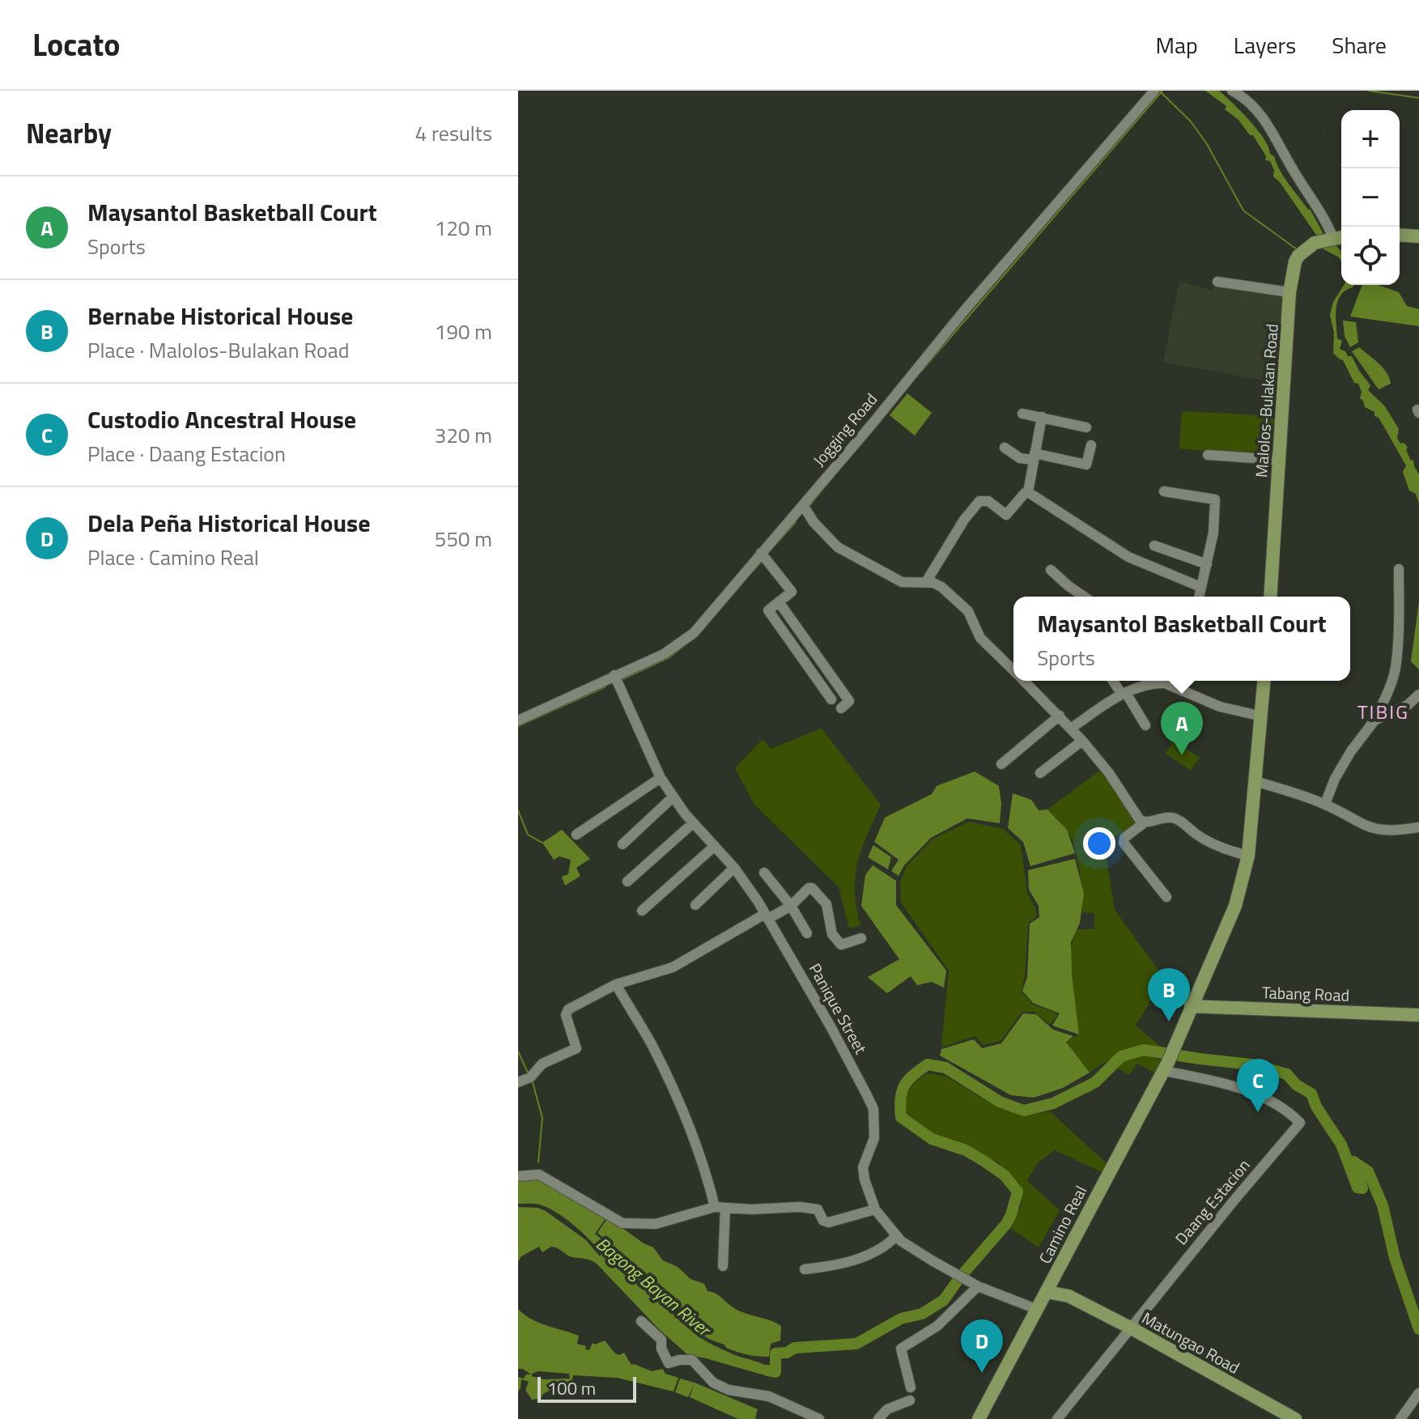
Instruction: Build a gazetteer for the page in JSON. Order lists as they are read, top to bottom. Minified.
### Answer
{"streets":{"main road":["Malolos-Bulakan Road","Tabang Road","Camino Real","Matungao Road"],"street":["Jogging Road","Panique Street","Daang Estacion"]},"crossings":[["Jogging Road","Panique Street"],["Tabang Road","Camino Real"],["Panique Street","Camino Real"],["Daang Estacion","Camino Real"],["Daang Estacion","Matungao Road"],["Camino Real","Matungao Road"]],"districts":["TIBIG"],"water":["Bagong Bayan River"],"scale_bar":"100 m","page":{"header":"Locato","nav":["Map","Layers","Share"],"heading":["Nearby","4 results"],"map_buttons":["+","−"],"list":[{"mark":"A","name":"Maysantol Basketball Court","note":"Sports","value":"120 m"},{"mark":"B","name":"Bernabe Historical House","note":"Place · Malolos-Bulakan Road","value":"190 m"},{"mark":"C","name":"Custodio Ancestral House","note":"Place · Daang Estacion","value":"320 m"},{"mark":"D","name":"Dela Peña Historical House","note":"Place · Camino Real","value":"550 m"}],"popup":["Maysantol Basketball Court","Sports"],"pins":["A","B","C","D"],"scale":"100 m"}}
